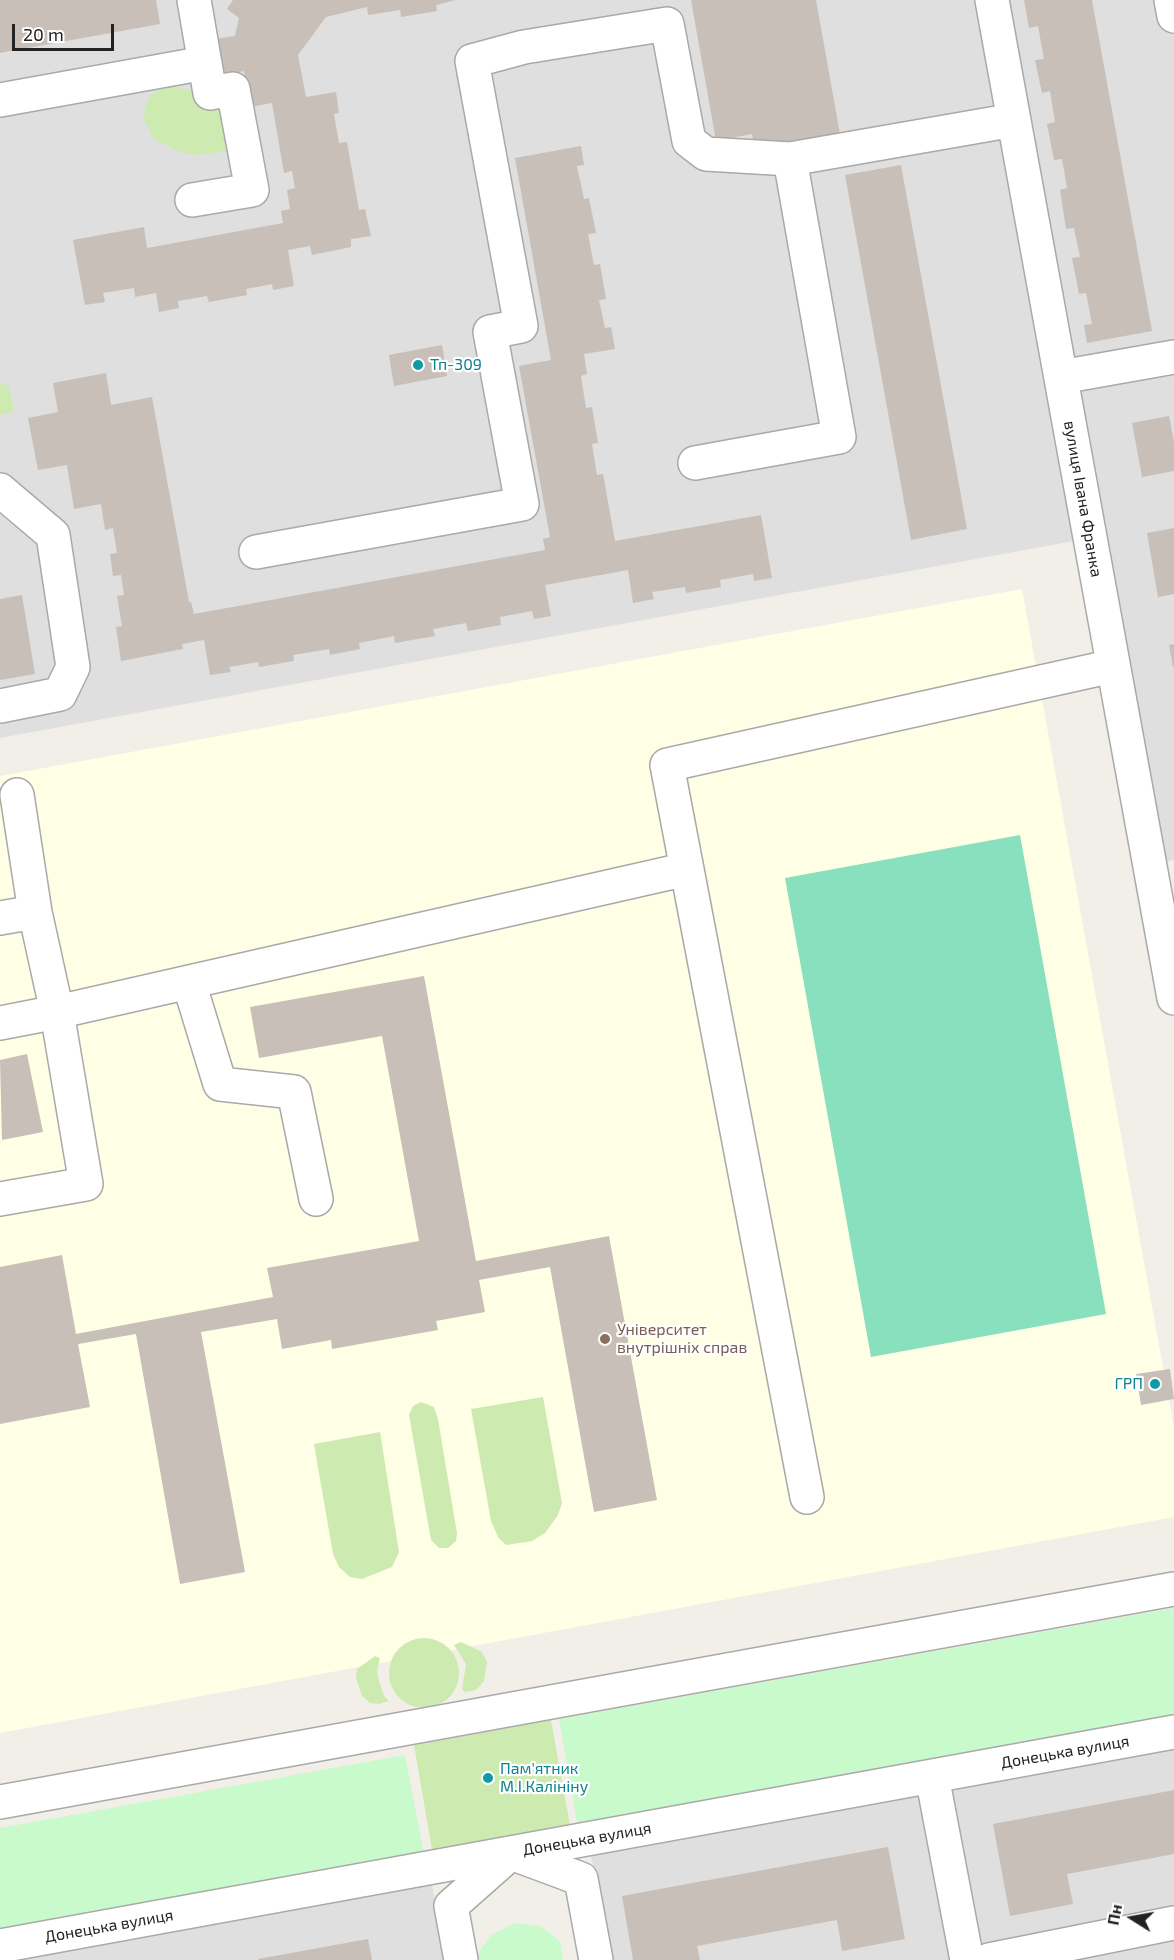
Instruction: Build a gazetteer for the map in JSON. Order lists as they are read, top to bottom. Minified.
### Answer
{"streets":{"street":["вулиця Івана Франка","Донецька вулиця"]},"places":["Тп-309","Університет внутрішніх справ","ГРП","Пам'ятник М.І.Калініну"],"scale_bar":"20 m","north":"left"}
